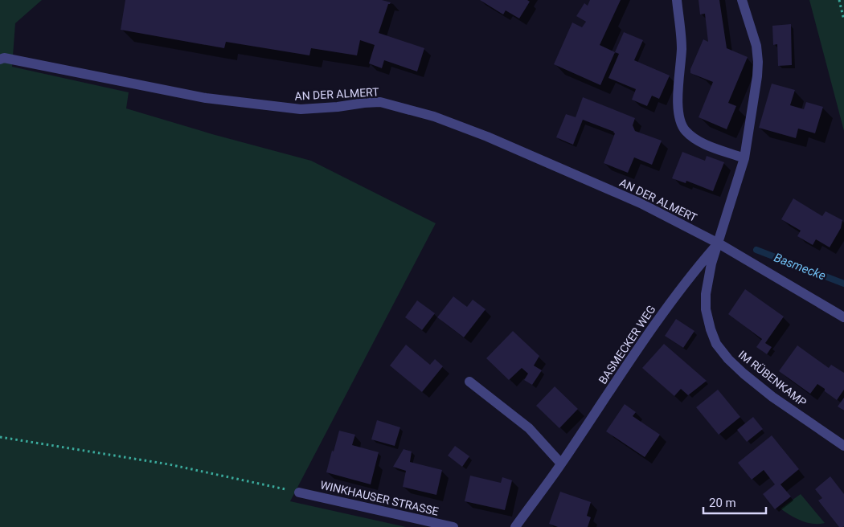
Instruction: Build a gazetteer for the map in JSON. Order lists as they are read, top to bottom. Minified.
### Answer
{"streets":{"street":["AN DER ALMERT","BASMECKER WEG","IM RÜBENKAMP","WINKHAUSER STRASSE"]},"crossings":[["AN DER ALMERT","BASMECKER WEG"],["AN DER ALMERT","IM RÜBENKAMP"],["BASMECKER WEG","IM RÜBENKAMP"]],"water":["Basmecke"],"scale_bar":"20 m"}
